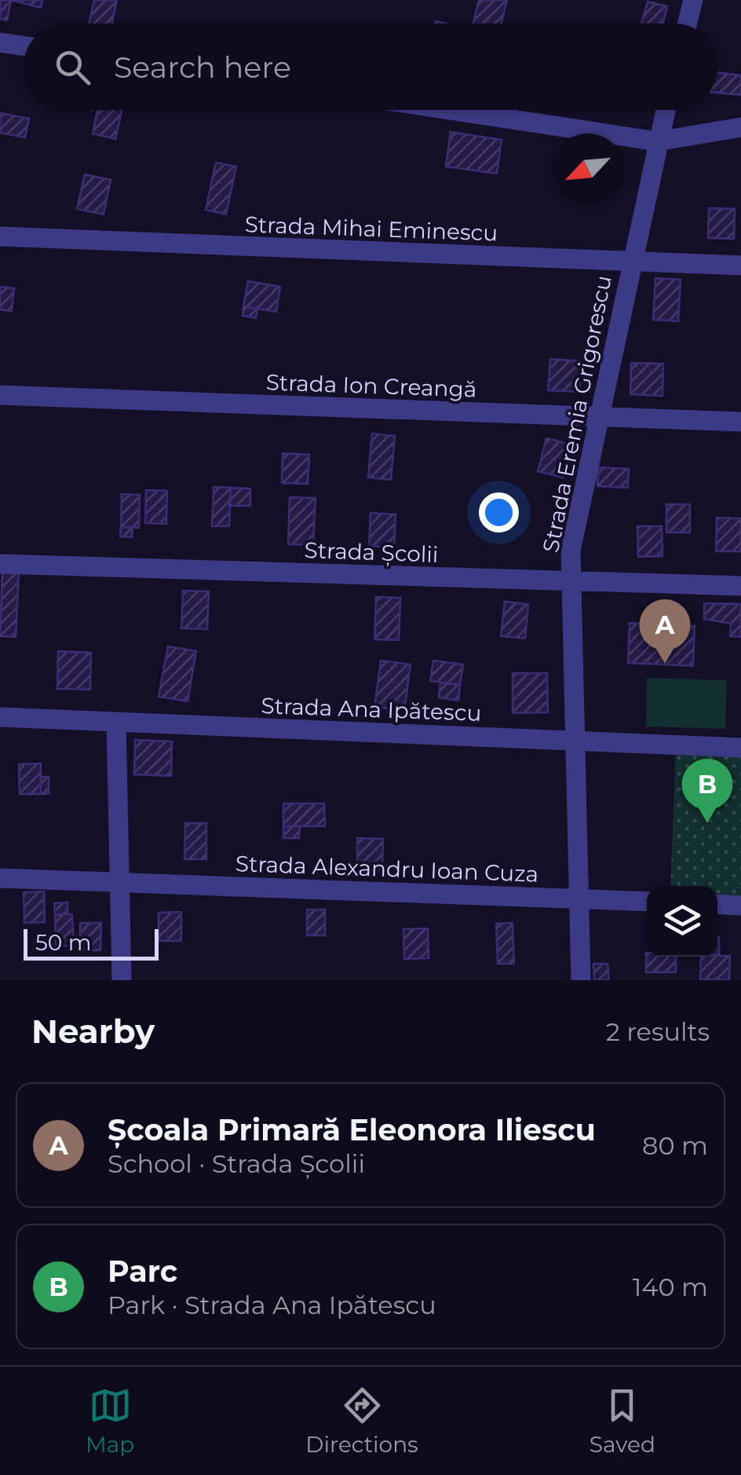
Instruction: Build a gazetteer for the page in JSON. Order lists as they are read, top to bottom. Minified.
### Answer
{"streets":{"street":["Strada Mihai Eminescu","Strada Ion Creangă","Strada Eremia Grigorescu","Strada Școlii","Strada Ana Ipătescu","Strada Alexandru Ioan Cuza"]},"crossings":[["Strada Mihai Eminescu","Strada Eremia Grigorescu"],["Strada Ion Creangă","Strada Eremia Grigorescu"],["Strada Eremia Grigorescu","Strada Școlii"],["Strada Eremia Grigorescu","Strada Ana Ipătescu"],["Strada Eremia Grigorescu","Strada Alexandru Ioan Cuza"]],"scale_bar":"50 m","north":"bottom left","page":{"search":"Search here","pins":["A","B"],"scale":"50 m","heading":["Nearby","2 results"],"list":[{"mark":"A","name":"Școala Primară Eleonora Iliescu","note":"School · Strada Școlii","value":"80 m"},{"mark":"B","name":"Parc","note":"Park · Strada Ana Ipătescu","value":"140 m"}],"nav":["Map","Directions","Saved"]}}
